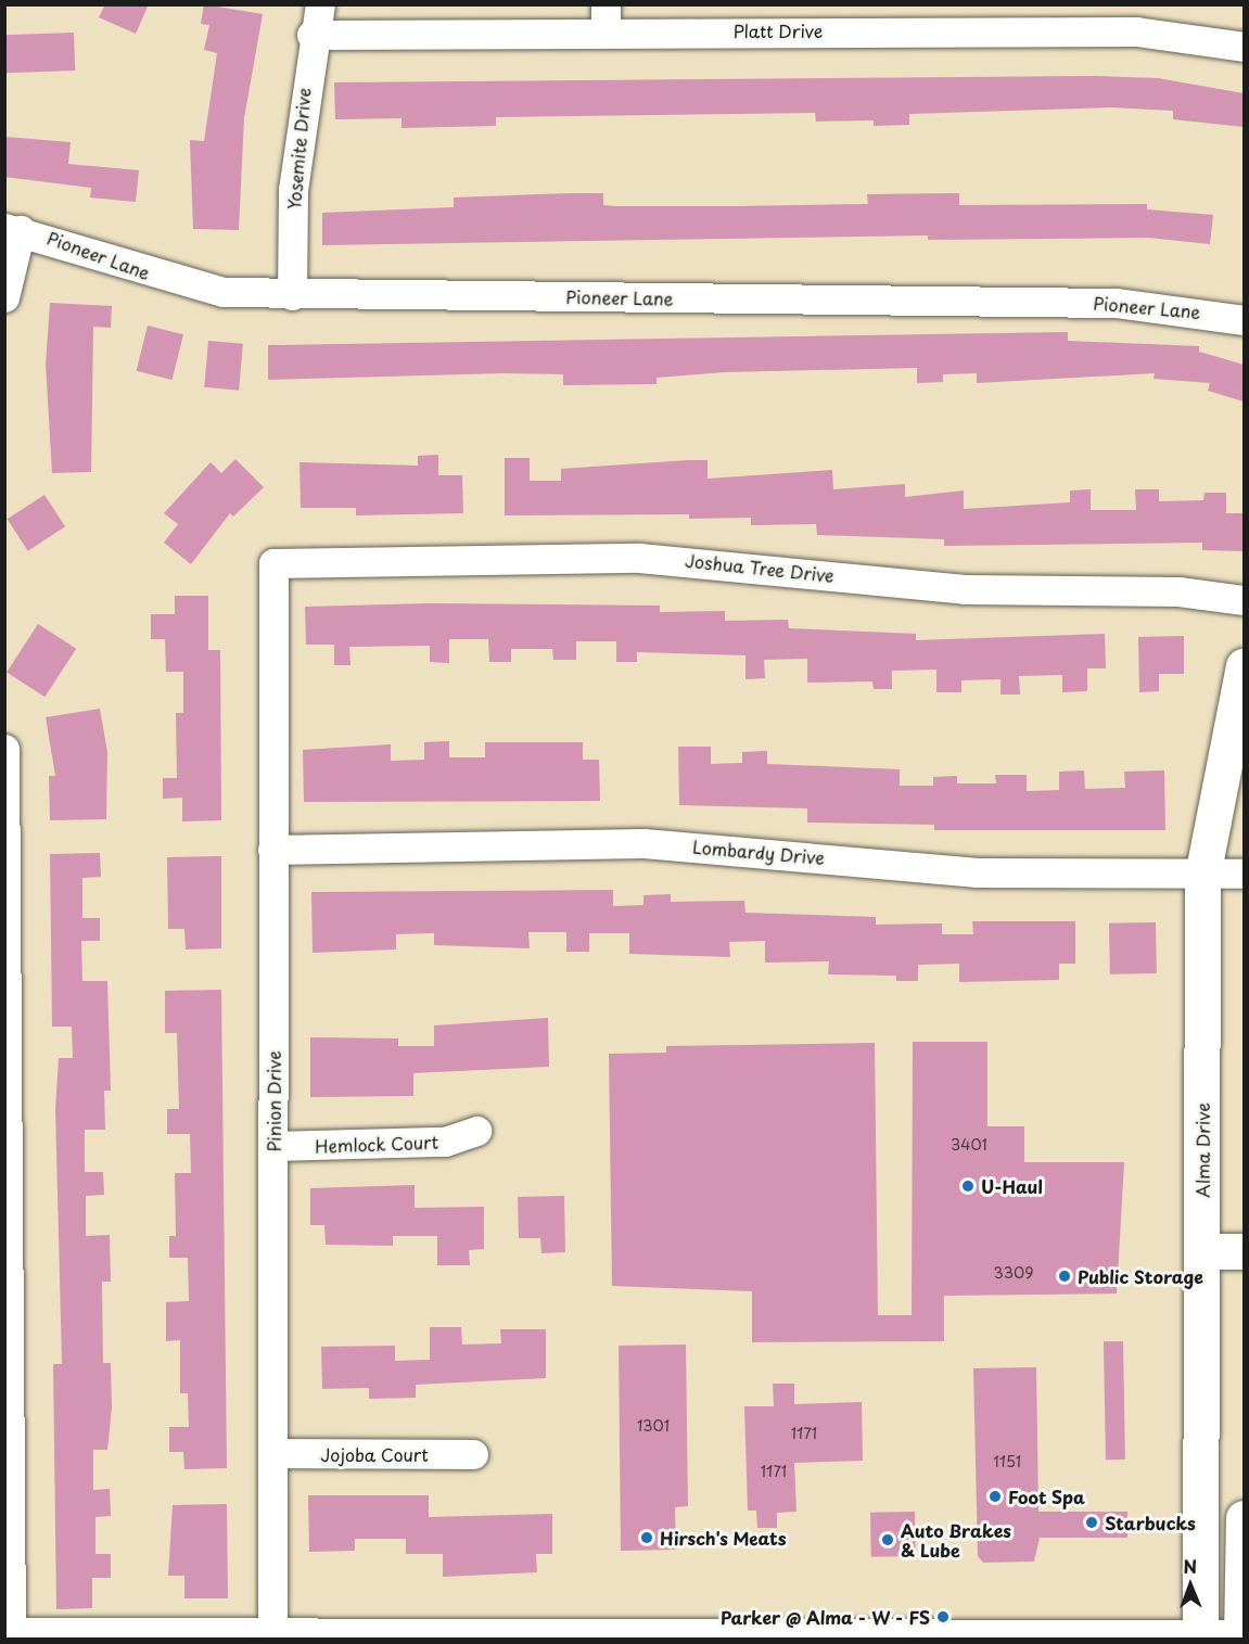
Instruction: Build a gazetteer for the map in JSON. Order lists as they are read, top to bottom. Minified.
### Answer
{"streets":{"main road":["Alma Drive"],"street":["Platt Drive","Yosemite Drive","Pioneer Lane","Joshua Tree Drive","Lombardy Drive","Pinion Drive","Hemlock Court","Jojoba Court"]},"crossings":[["Platt Drive","Yosemite Drive"],["Yosemite Drive","Pioneer Lane"],["Joshua Tree Drive","Pinion Drive"],["Lombardy Drive","Pinion Drive"],["Lombardy Drive","Alma Drive"],["Pinion Drive","Hemlock Court"],["Pinion Drive","Jojoba Court"]],"places":["U-Haul","Public Storage","Foot Spa","Starbucks","Hirsch's Meats","Auto Brakes & Lube","Parker @ Alma - W - FS"],"house_numbers":["3401","3309","1301","1171","1151","1171"],"north":"top"}
